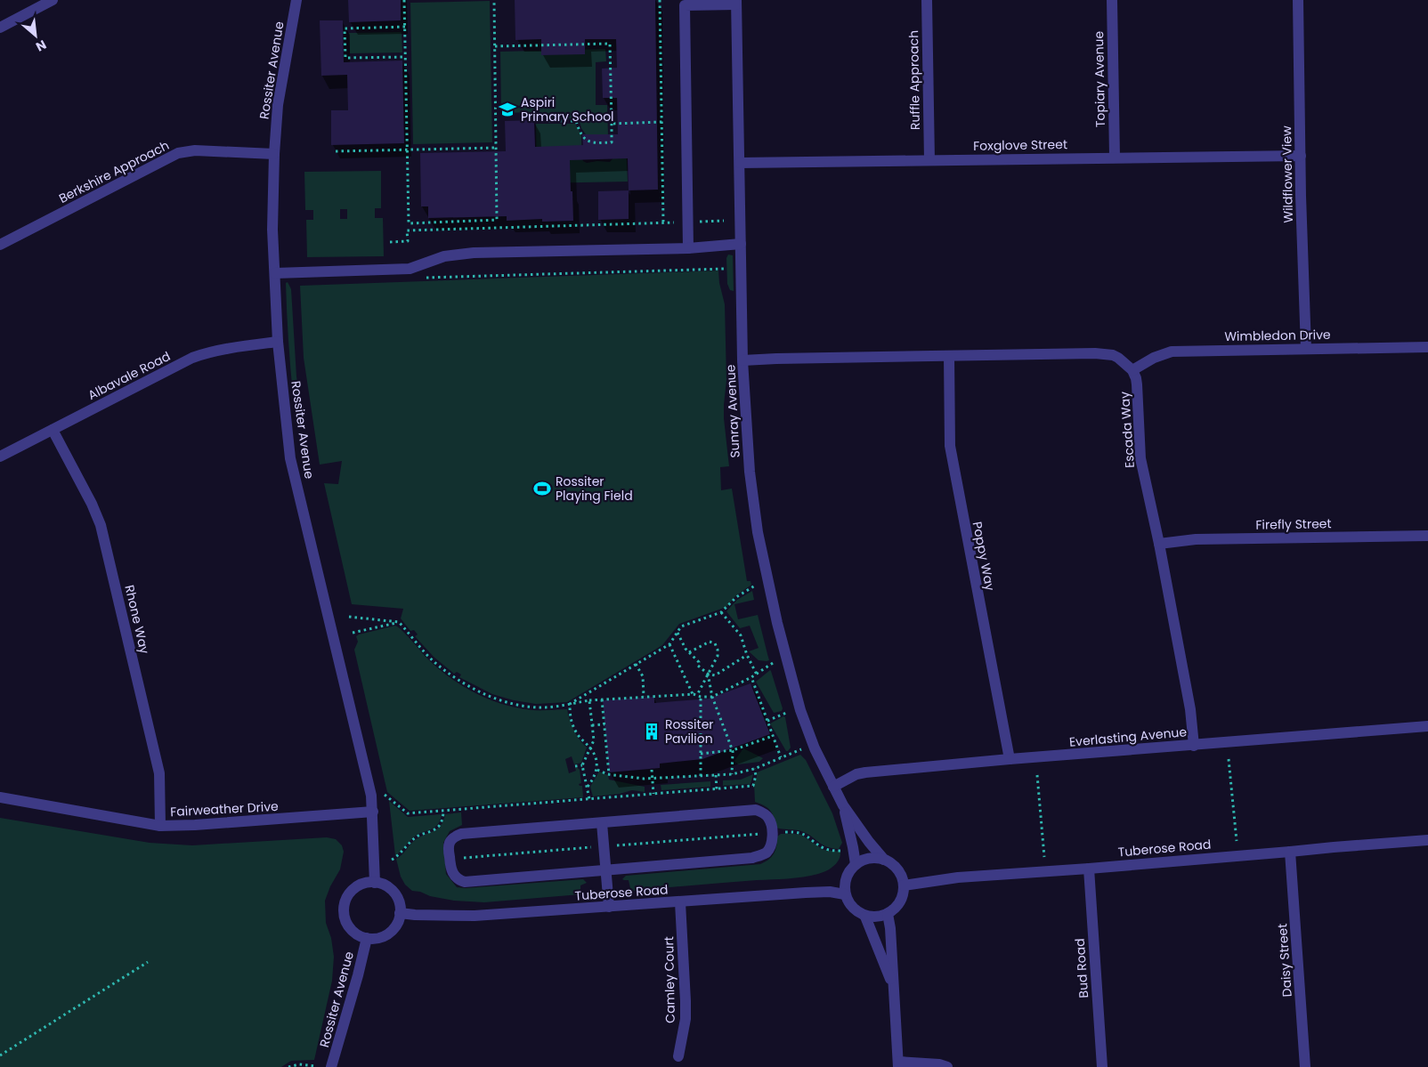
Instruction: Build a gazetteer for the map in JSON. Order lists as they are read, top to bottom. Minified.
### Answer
{"streets":{"street":["Rossiter Avenue","Topiary Avenue","Ruffle Approach","Foxglove Street","Berkshire Approach","Wildflower View","Wimbledon Drive","Albavale Road","Sunray Avenue","Escada Way","Firefly Street","Poppy Way","Rhone Way","Everlasting Avenue","Fairweather Drive","Tuberose Road","Daisy Street","Bud Road","Camley Court"]},"crossings":[["Rossiter Avenue","Berkshire Approach"],["Rossiter Avenue","Albavale Road"],["Rossiter Avenue","Fairweather Drive"],["Rossiter Avenue","Tuberose Road"],["Topiary Avenue","Foxglove Street"],["Ruffle Approach","Foxglove Street"],["Foxglove Street","Wildflower View"],["Foxglove Street","Sunray Avenue"],["Wildflower View","Wimbledon Drive"],["Wimbledon Drive","Escada Way"],["Albavale Road","Rhone Way"],["Sunray Avenue","Everlasting Avenue"],["Sunray Avenue","Tuberose Road"],["Escada Way","Firefly Street"],["Escada Way","Everlasting Avenue"],["Poppy Way","Everlasting Avenue"],["Rhone Way","Fairweather Drive"],["Tuberose Road","Daisy Street"],["Tuberose Road","Bud Road"],["Tuberose Road","Camley Court"]],"places":{"school or university":["Aspiri Primary School"],"sports":["Rossiter Playing Field"],"building":["Rossiter Pavilion"]},"north":"bottom right"}
